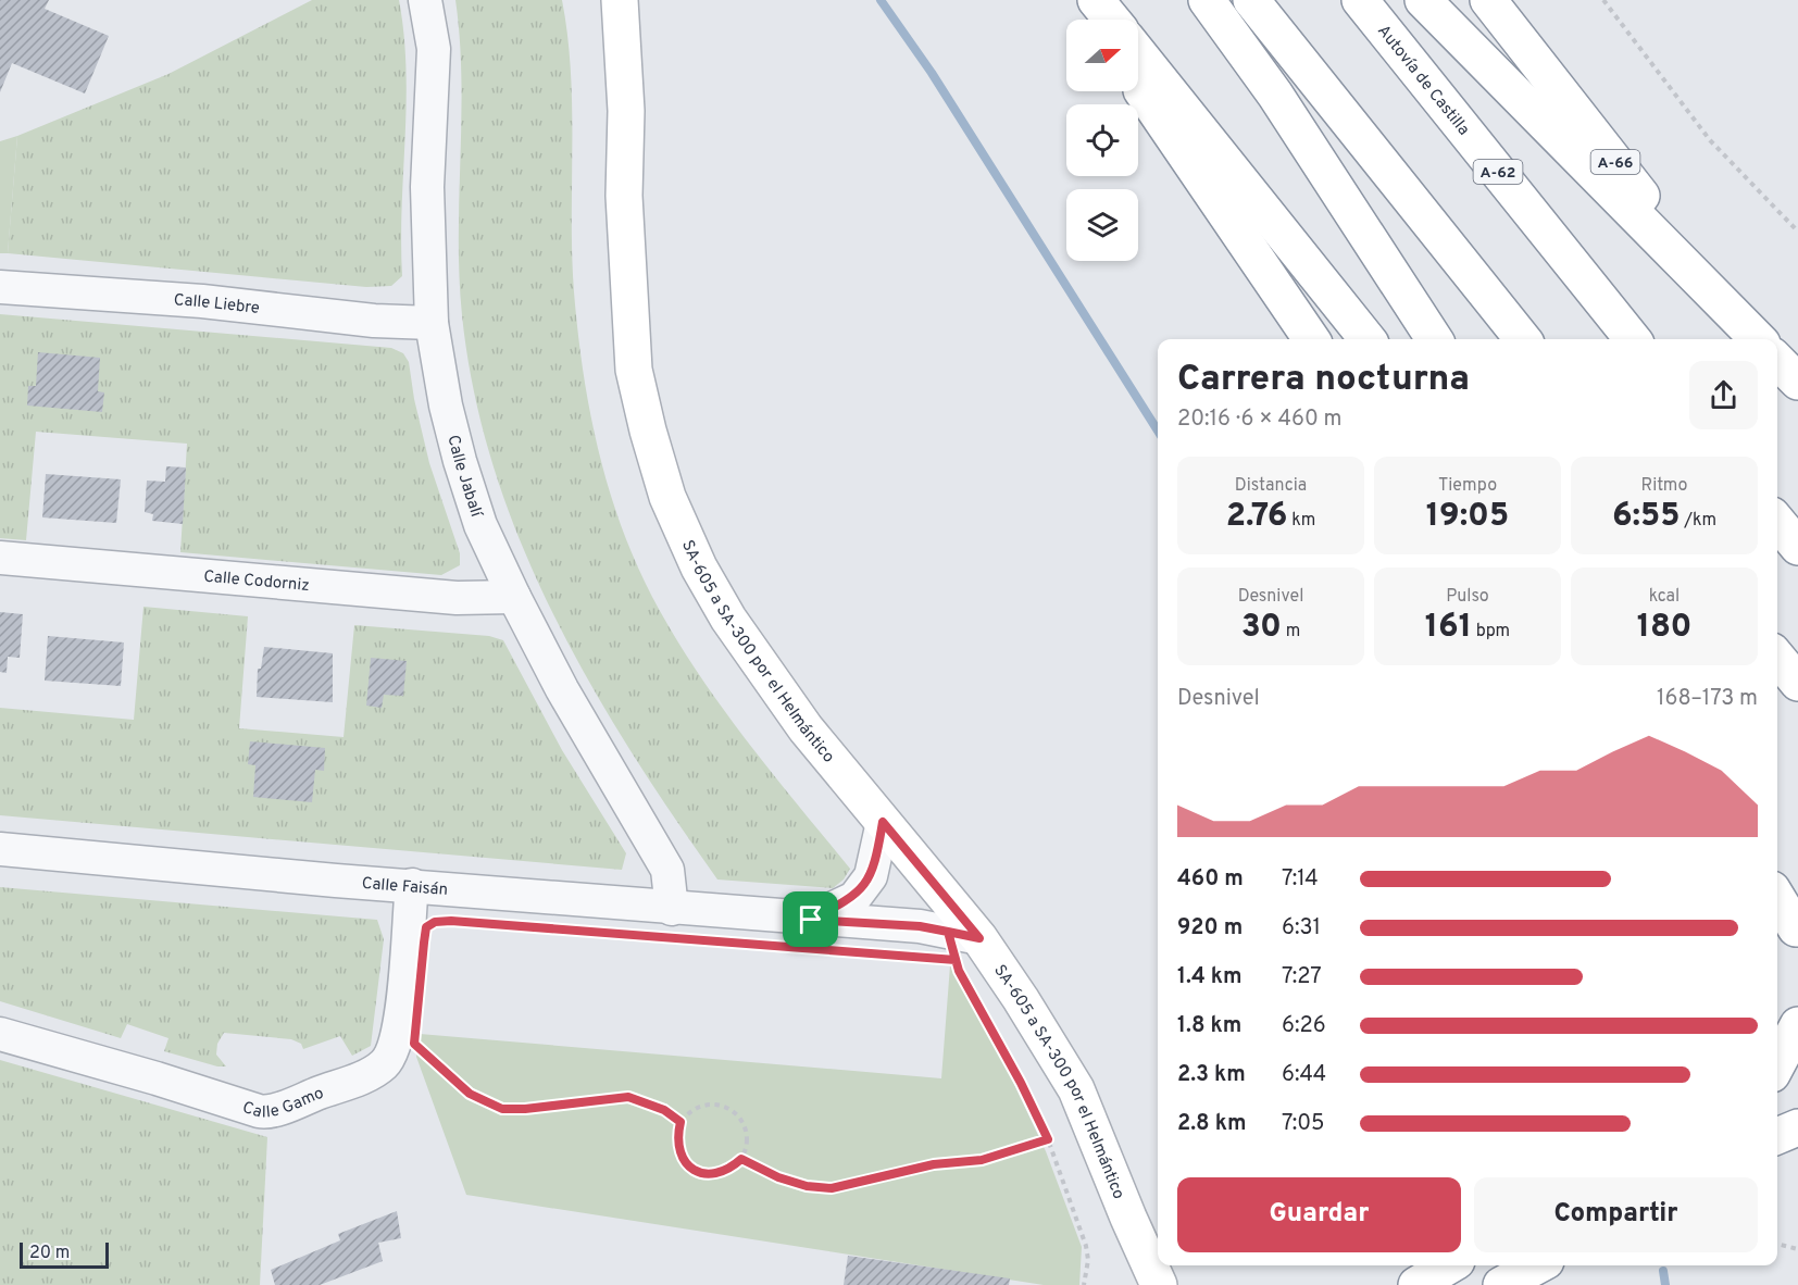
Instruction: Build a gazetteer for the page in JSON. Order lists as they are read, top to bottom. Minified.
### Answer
{"streets":{"main road":["Autovía de Castilla","A-66","A-62","SA-605 a SA-300 por el Helmántico"],"street":["Calle Liebre","Calle Jabalí","Calle Codorniz","Calle Faisán","Calle Gamo"]},"crossings":[["Calle Liebre","Calle Jabalí"],["Calle Jabalí","Calle Codorniz"],["Calle Jabalí","Calle Faisán"],["SA-605 a SA-300 por el Helmántico","Calle Faisán"],["Calle Faisán","Calle Gamo"]],"scale_bar":"20 m","north":"right","page":{"heading":["Carrera nocturna","20:16 · 6 × 460 m"],"stats":[["Distancia","2.76 km"],["Tiempo","19:05"],["Ritmo","6:55 /km"],["Desnivel","30 m"],["Pulso","161 bpm"],["kcal","180"]],"chart":["Desnivel","168–173 m"],"list":[{"name":"460 m","note":"7:14"},{"name":"920 m","note":"6:31"},{"name":"1.4 km","note":"7:27"},{"name":"1.8 km","note":"6:26"},{"name":"2.3 km","note":"6:44"},{"name":"2.8 km","note":"7:05"}],"buttons":["Guardar","Compartir"],"scale":"20 m"}}
